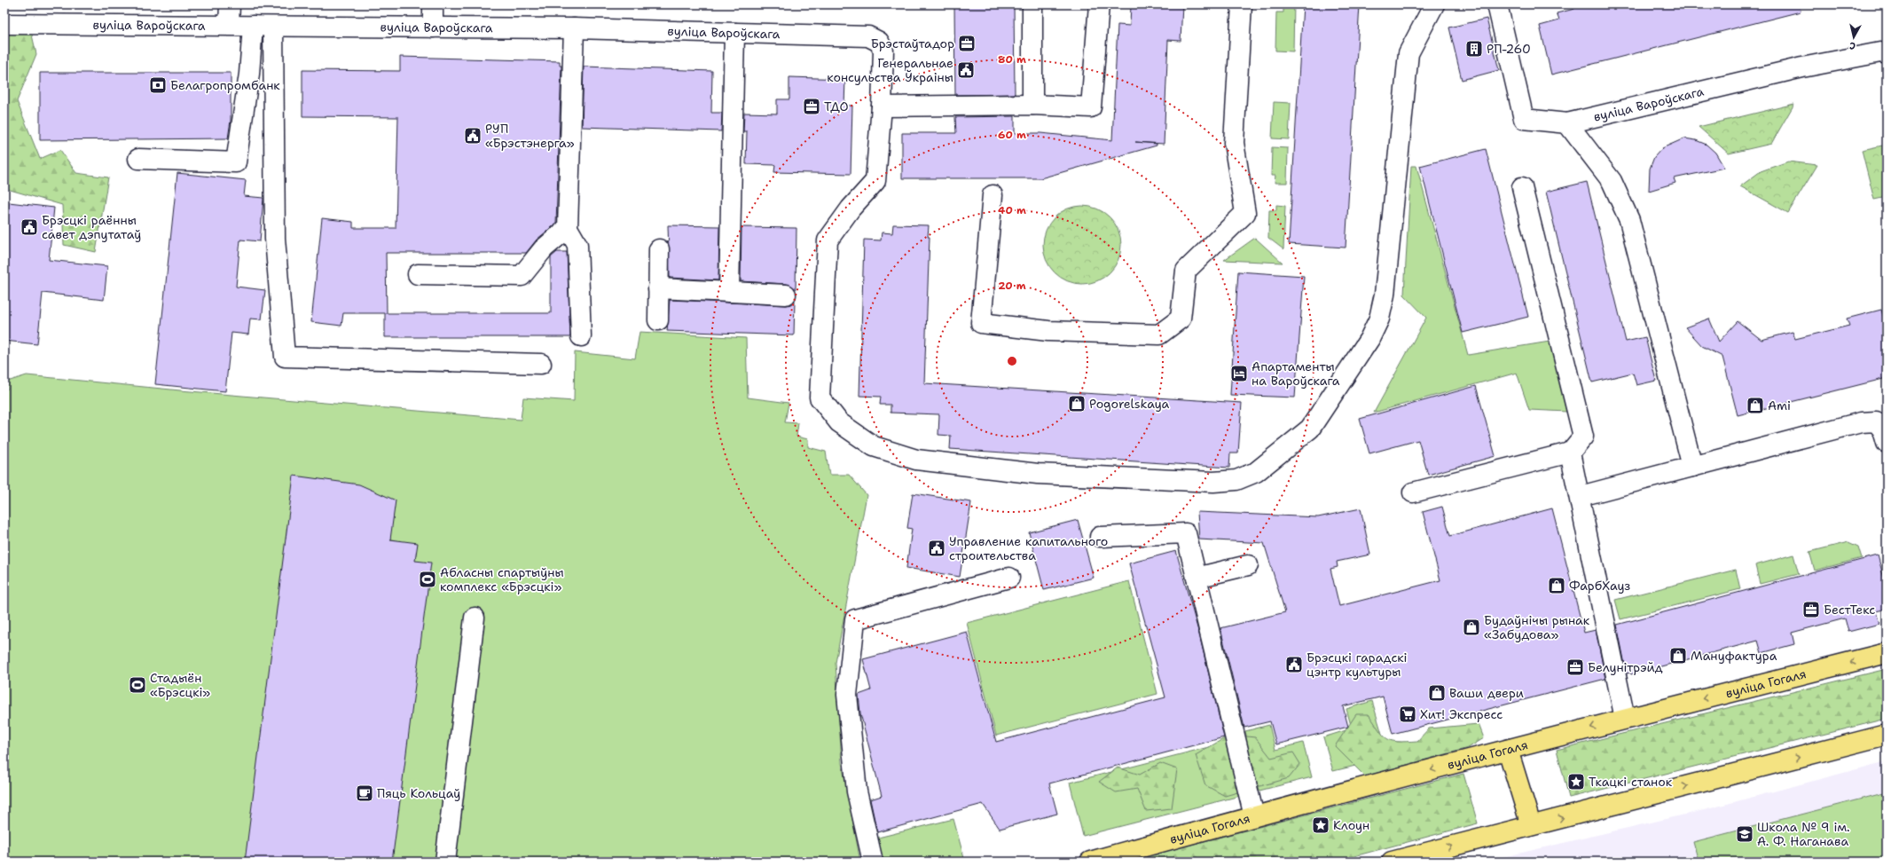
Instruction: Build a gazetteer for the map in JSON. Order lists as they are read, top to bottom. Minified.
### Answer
{"streets":{"main road":["вуліца Гогаля"],"street":["вуліца Вароўскага"]},"places":{"office":["Брэстаўтадор","ТДО","БестТекс","Белунітрэйд"],"building":["РП-260"],"public building":["Генеральнае консульства Ўкраіны","РУП «Брэстэнерга»","Брэсцкі раённы савет дэпутатаў","Управление капитального строительства","Брэсцкі гарадскі цэнтр культуры"],"bank":["Белагропромбанк"],"hotel":["Апартаменты на Вароўскага"],"shop":["Pogorelskaya","Ami","ФарбХауз","Будаўнічы рынак «Забудова»","Мануфактура","Ваши двери"],"sports":["Абласны спартыўны комплекс «Брэсцкі»","Стадыён «Брэсцкі»"],"supermarket":["Хит! Экспресс"],"place":["Ткацкі станок","Клоун"],"cafe":["Пяць Кольцаў"],"school or university":["Школа № 9 ім. А. Ф. Наганава"]},"north":"bottom","rings":["80 m","60 m","40 m","20 m"]}
